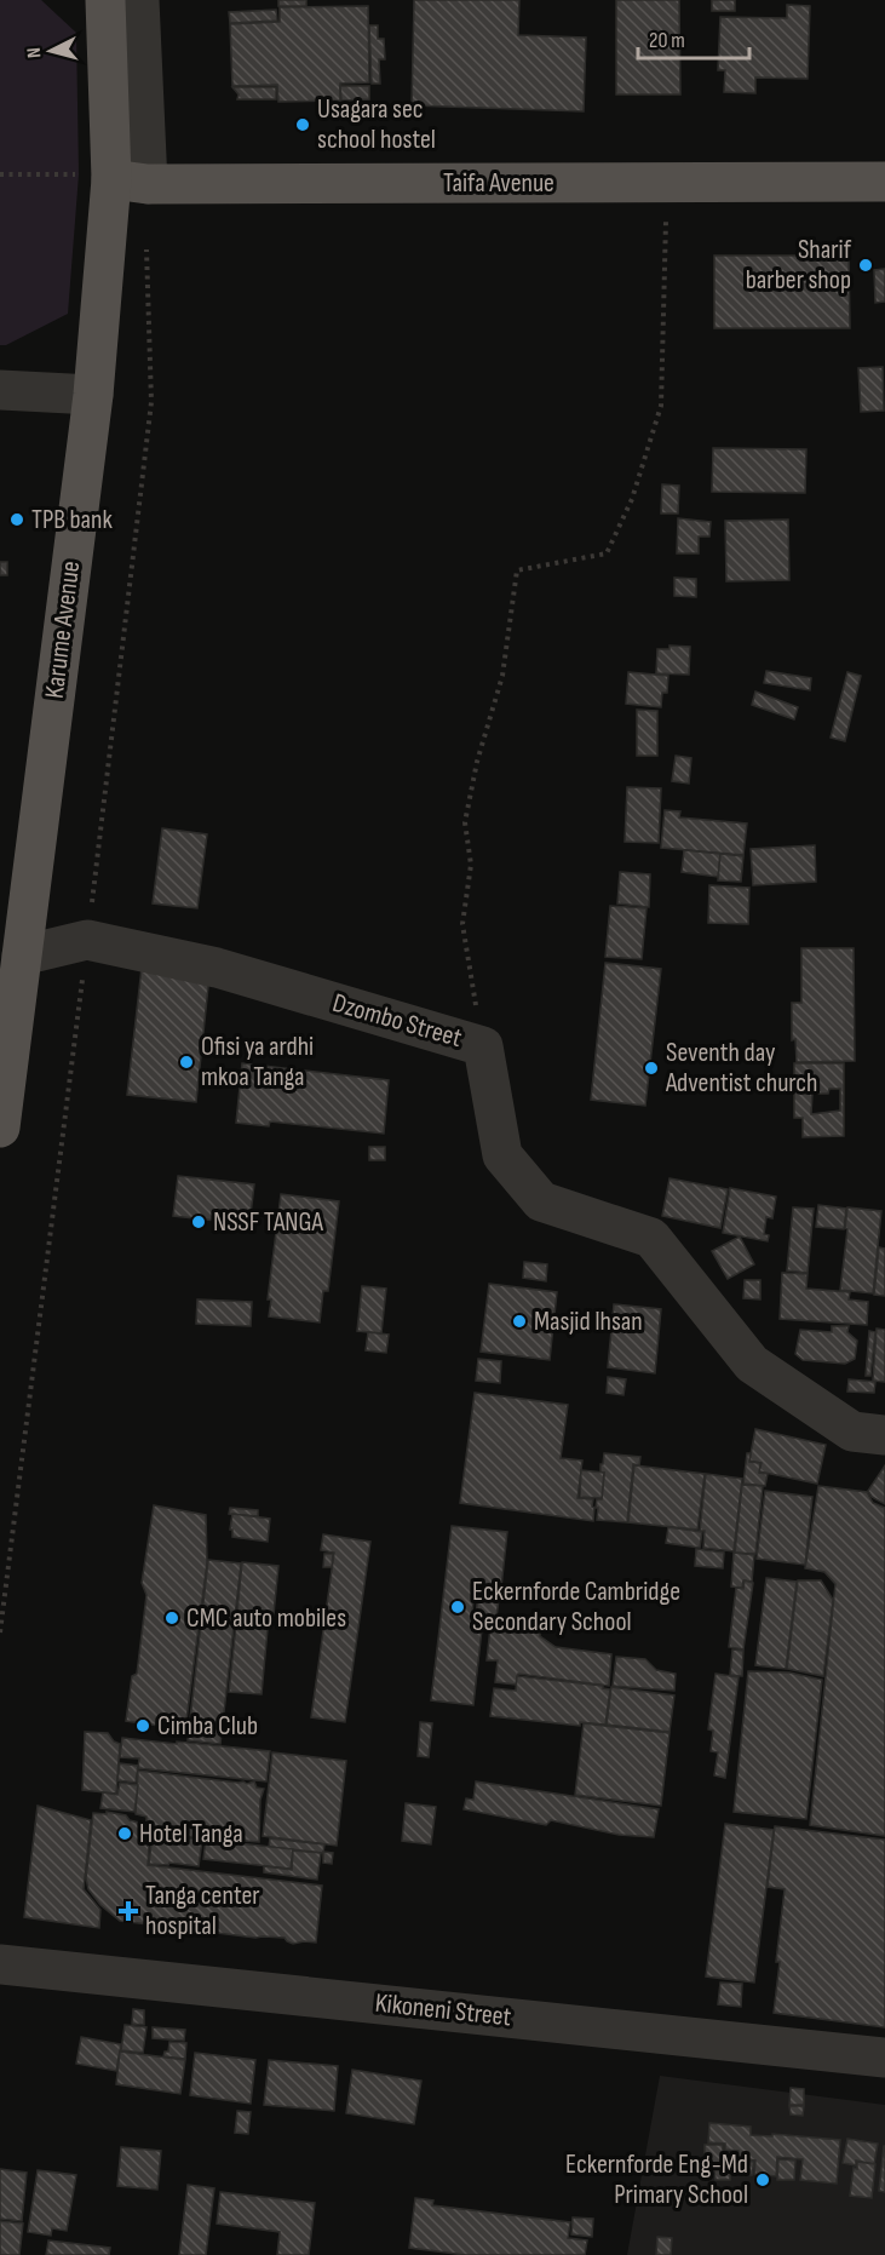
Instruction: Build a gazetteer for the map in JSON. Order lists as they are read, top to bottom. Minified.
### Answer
{"streets":{"main road":["Taifa Avenue","Karume Avenue"],"street":["Dzombo Street","Kikoneni Street"]},"crossings":[["Taifa Avenue","Karume Avenue"],["Karume Avenue","Dzombo Street"]],"places":{"other":["Usagara sec school hostel","Sharif barber shop","TPB bank","Ofisi ya ardhi mkoa Tanga","Seventh day Adventist church","NSSF TANGA","Masjid Ihsan","Eckernforde Cambridge Secondary School","CMC auto mobiles","Cimba Club","Hotel Tanga","Eckernforde Eng-Md Primary School"],"health":["Tanga center hospital"]},"scale_bar":"20 m","north":"left"}
